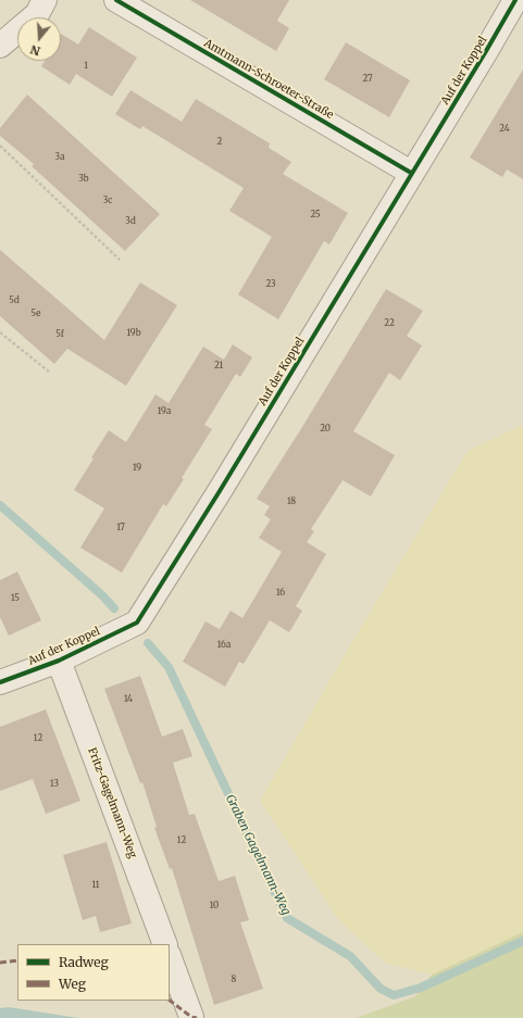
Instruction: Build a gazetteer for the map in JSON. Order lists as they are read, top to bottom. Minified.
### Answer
{"streets":{"street":["Auf der Koppel","Amtmann-Schroeter-Straße","Fritz-Gagelmann-Weg"]},"crossings":[["Auf der Koppel","Amtmann-Schroeter-Straße"],["Auf der Koppel","Fritz-Gagelmann-Weg"]],"water":["Graben Gagelmann-Weg"],"house_numbers":["1","27","24","2","3a","3b","3c","25","3d","23","5d","5e","22","19b","5f","21","19a","20","19","18","17","16","15","16a","14","12","13","12","11","10","8"],"legend":["Radweg","Weg"],"north":"bottom"}
